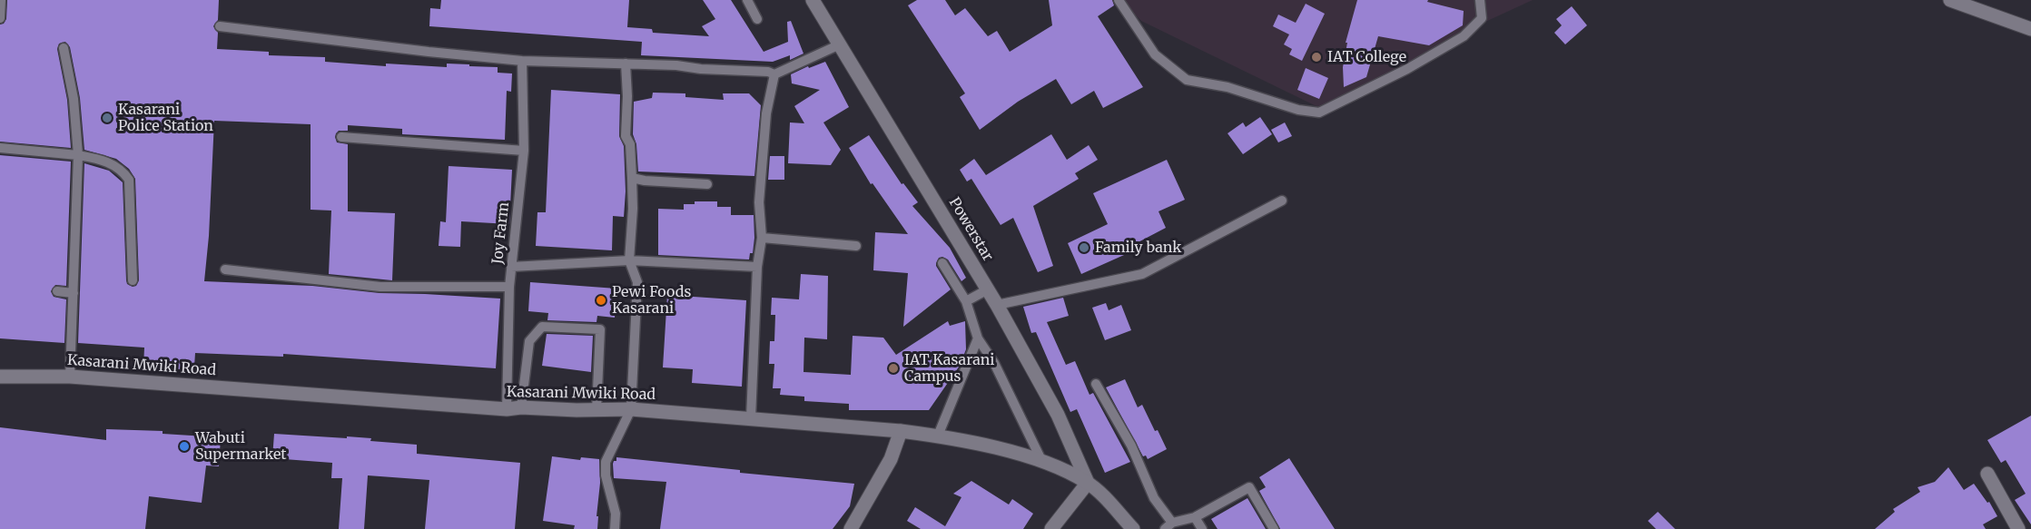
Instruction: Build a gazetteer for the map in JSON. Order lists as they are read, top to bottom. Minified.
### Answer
{"streets":{"main road":["Powerstar","Kasarani Mwiki Road"],"lane":["Joy Farm"]},"crossings":[["Powerstar","Kasarani Mwiki Road"],["Joy Farm","Kasarani Mwiki Road"]],"places":["IAT College","Kasarani Police Station","Family bank","Pewi Foods Kasarani","IAT Kasarani Campus","Wabuti Supermarket"]}
